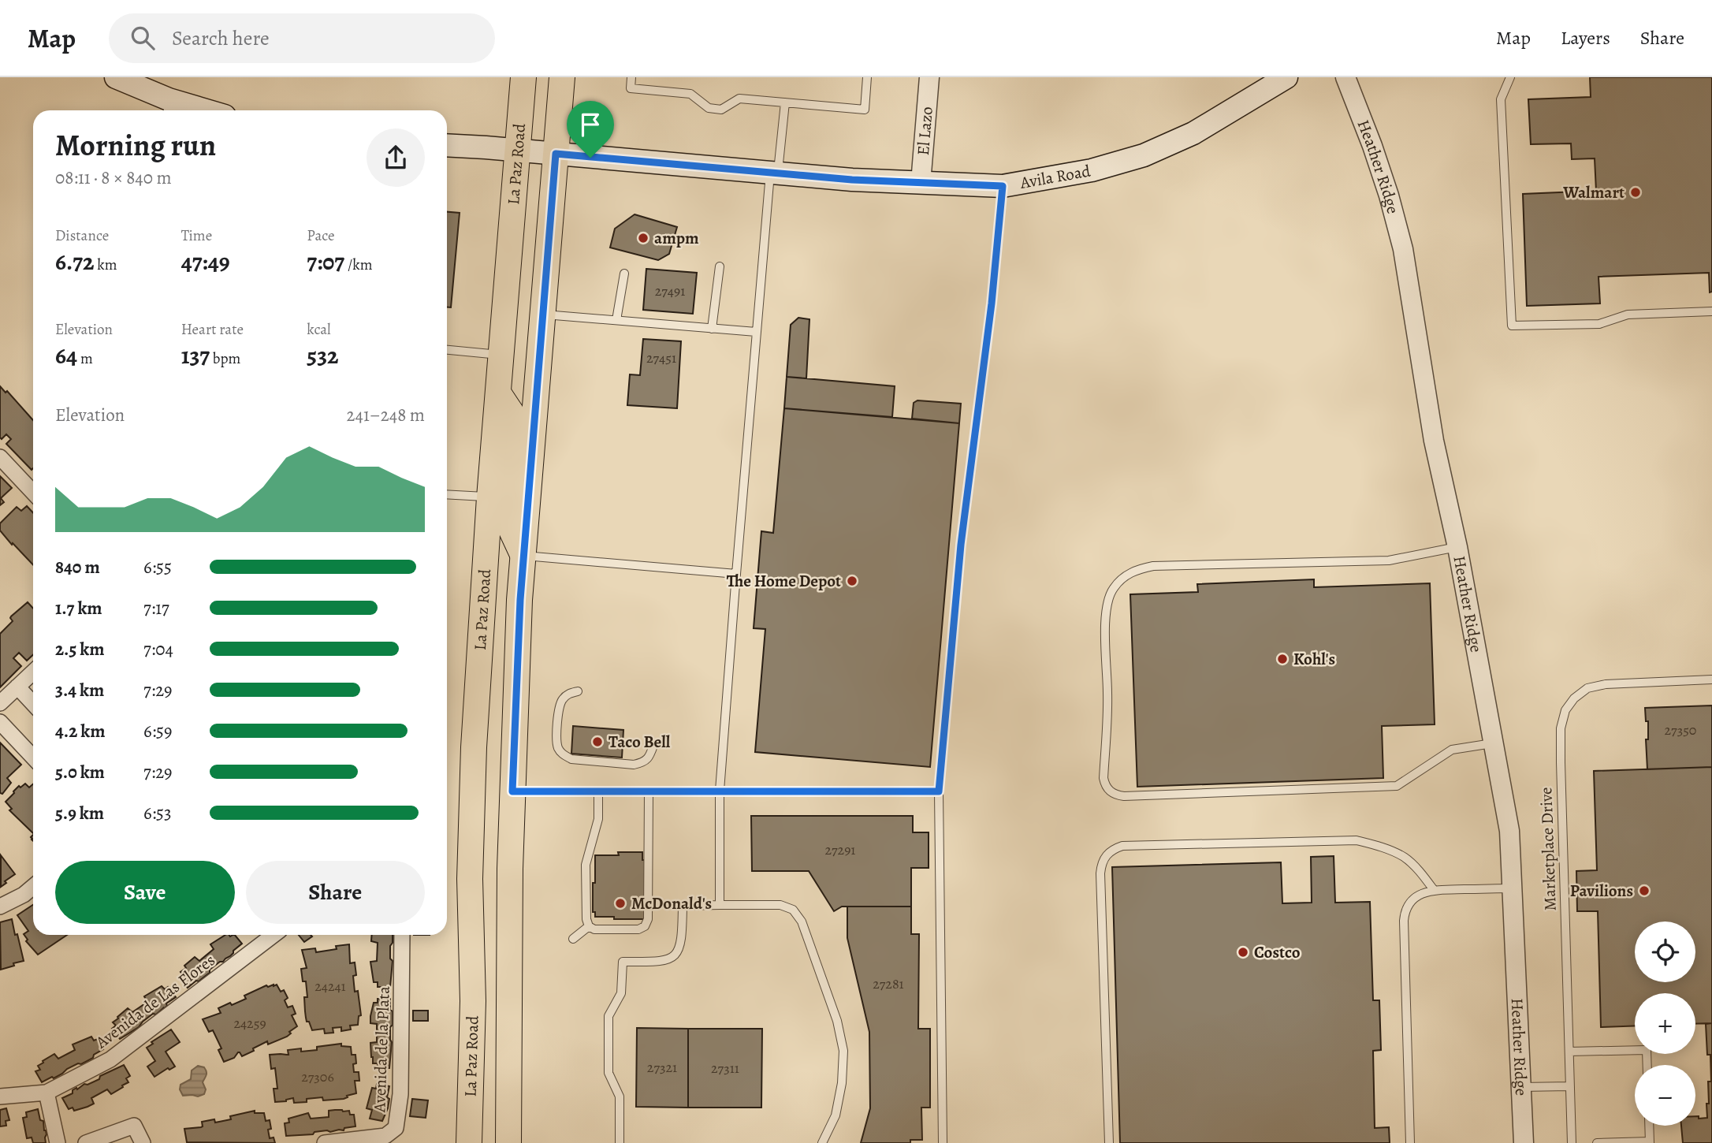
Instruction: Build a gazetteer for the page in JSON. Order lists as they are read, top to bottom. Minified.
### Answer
{"streets":{"main road":["La Paz Road","Avila Road"],"street":["El Lazo","Heather Ridge","Avenida de Las Flores","Avenida de la Plata"],"lane":["Marketplace Drive"]},"crossings":[["El Lazo","Avila Road"],["La Paz Road","Avila Road"]],"places":["Walmart","ampm","The Home Depot","Kohl's","Taco Bell","Pavilions","McDonald's","Costco"],"house_numbers":["27491","27451","27350","27291","27281","24241","24259","27321","27311","27306"],"page":{"header":"Map","search":"Search here","nav":["Map","Layers","Share"],"heading":["Morning run","08:11 · 8 × 840 m"],"stats":[["Distance","6.72 km"],["Time","47:49"],["Pace","7:07 /km"],["Elevation","64 m"],["Heart rate","137 bpm"],["kcal","532"]],"chart":["Elevation","241–248 m"],"list":[{"name":"840 m","note":"6:55"},{"name":"1.7 km","note":"7:17"},{"name":"2.5 km","note":"7:04"},{"name":"3.4 km","note":"7:29"},{"name":"4.2 km","note":"6:59"},{"name":"5.0 km","note":"7:29"},{"name":"5.9 km","note":"6:53"}],"buttons":["Save","Share"],"map_buttons":["+","−"]}}
